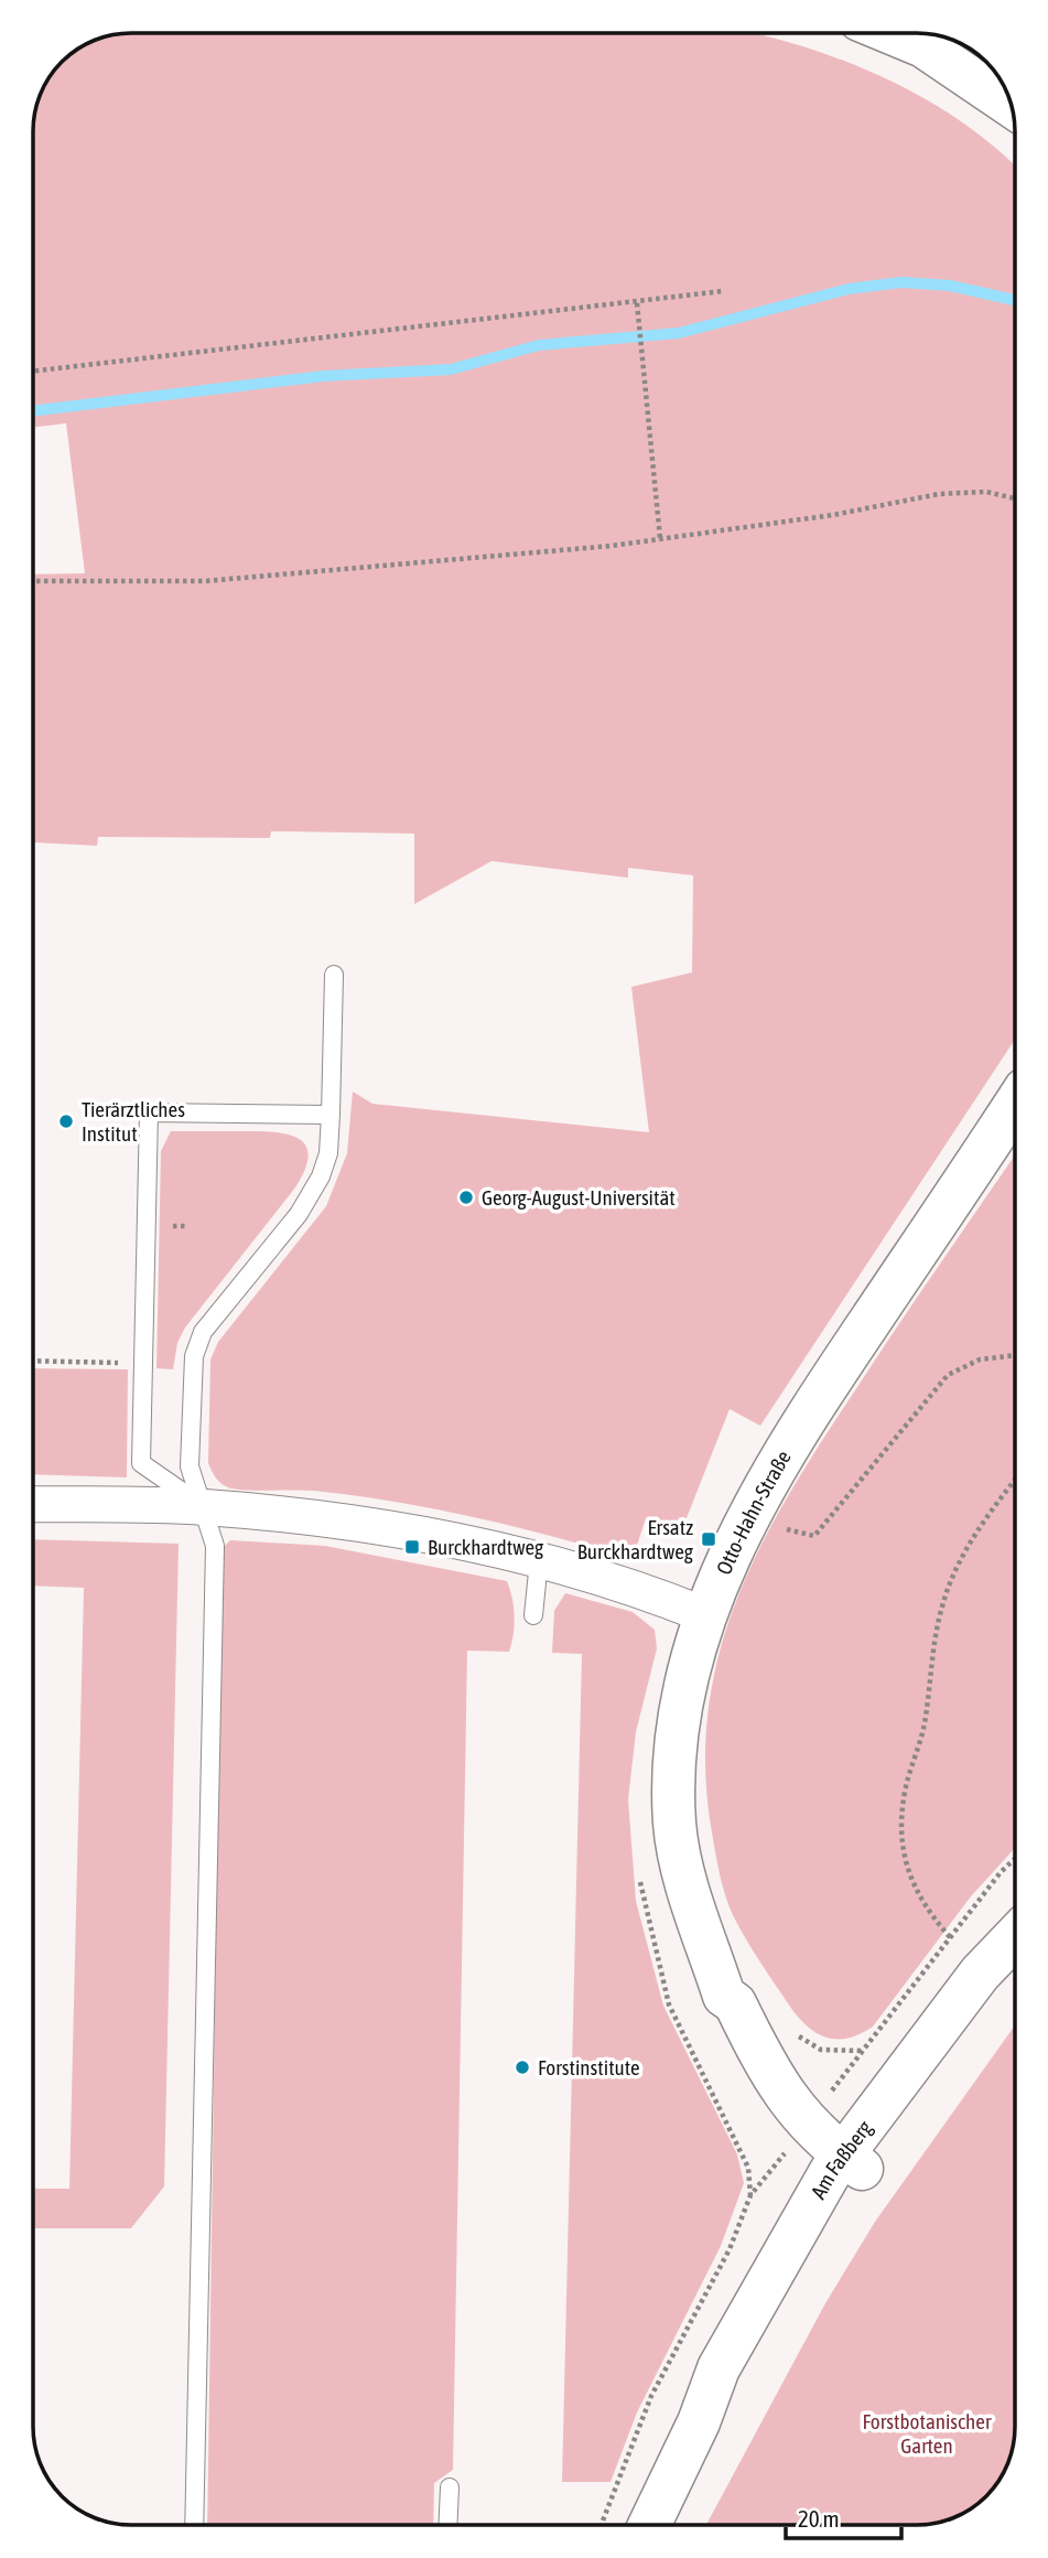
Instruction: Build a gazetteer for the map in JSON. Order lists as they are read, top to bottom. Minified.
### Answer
{"streets":{"street":["Otto-Hahn-Straße","Am Faßberg"]},"crossings":[["Otto-Hahn-Straße","Am Faßberg"]],"parks":["Forstbotanischer Garten"],"places":{"other":["Tierärztliches Institut","Georg-August-Universität","Forstinstitute"],"transit":["Ersatz Burckhardtweg","Burckhardtweg"]},"scale_bar":"20 m"}
